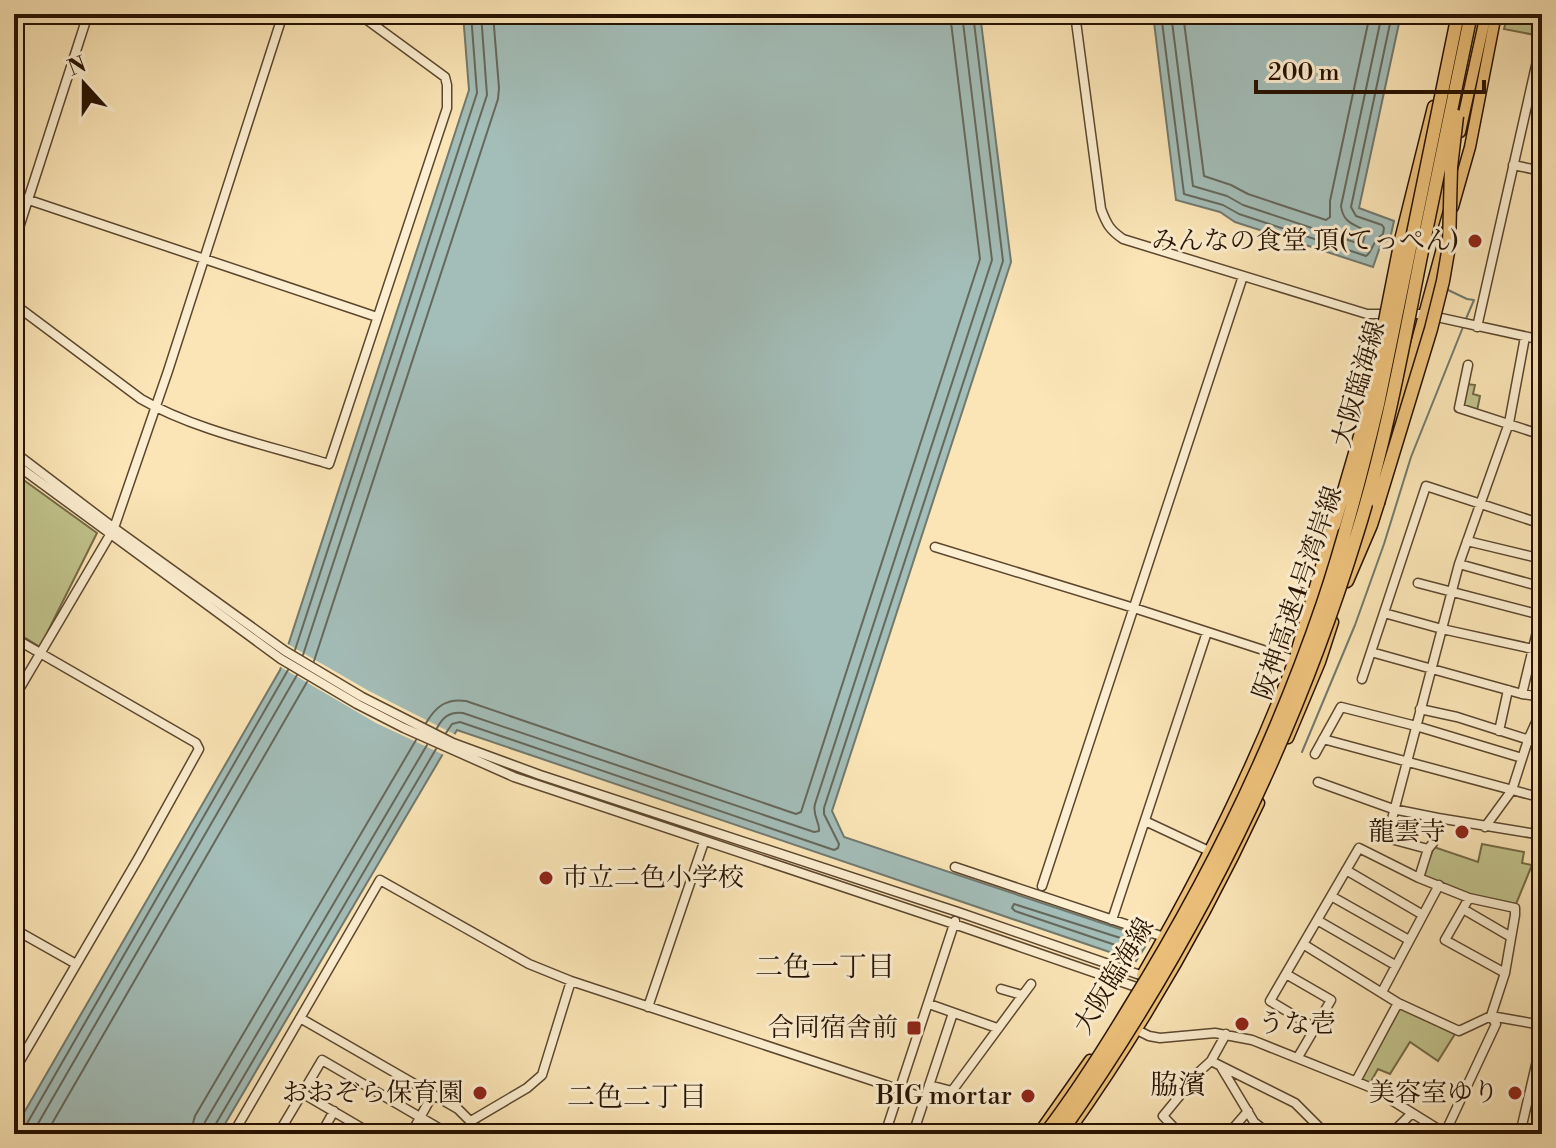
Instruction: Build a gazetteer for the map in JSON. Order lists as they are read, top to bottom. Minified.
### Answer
{"streets":{"highway":["阪神高速4号湾岸線"],"main road":["大阪臨海線"]},"districts":["二色一丁目","脇濱","二色二丁目"],"places":{"other":["みんなの食堂 頂(てっぺん)","龍雲寺","市立二色小学校","うな壱","おおぞら保育園","美容室ゆり","BIG mortar"],"transit":["合同宿舎前"]},"scale_bar":"200 m","north":"top"}
